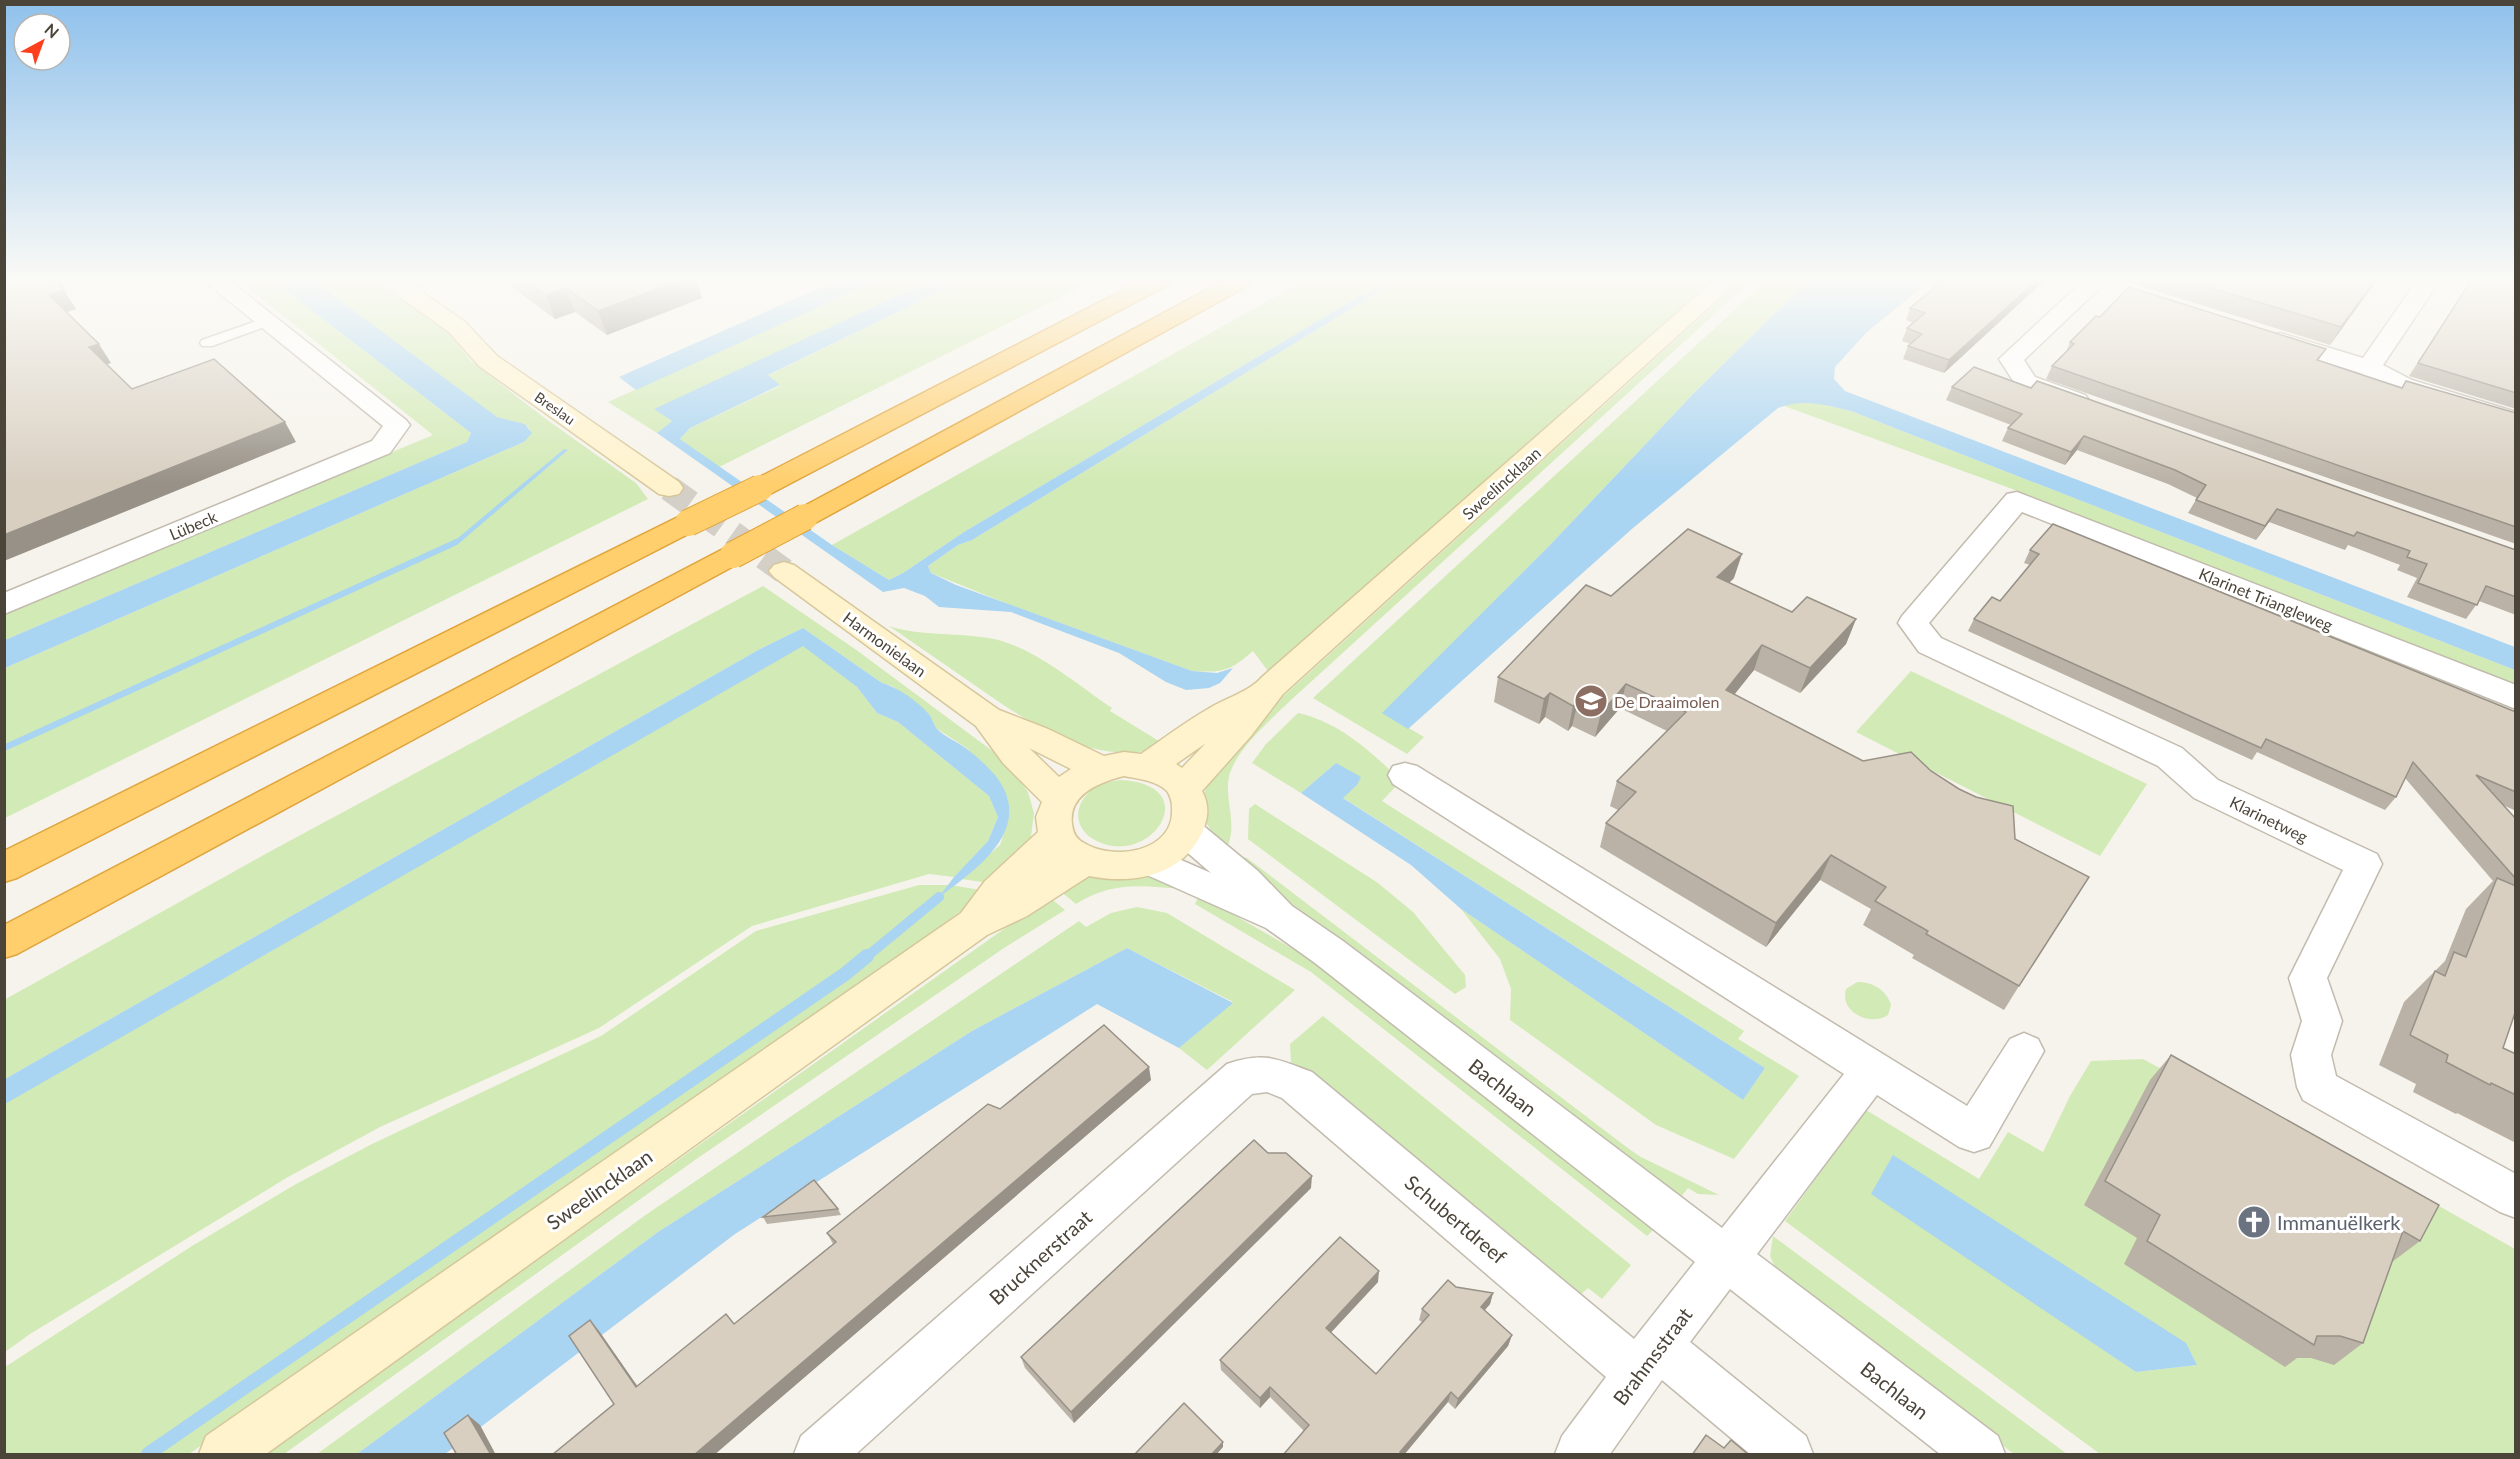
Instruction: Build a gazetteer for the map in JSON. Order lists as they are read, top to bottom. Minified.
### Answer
{"streets":{"main road":["Breslau","Sweelincklaan","Harmonielaan"],"street":["Lübeck","Klarinet Triangleweg","Klarinetweg","Bachlaan","Schubertdreef","Brucknerstraat","Brahmsstraat"]},"crossings":[["Sweelincklaan","Harmonielaan"],["Sweelincklaan","Bachlaan"],["Klarinet Triangleweg","Klarinetweg"],["Harmonielaan","Bachlaan"],["Bachlaan","Brahmsstraat"],["Schubertdreef","Brucknerstraat"],["Schubertdreef","Brahmsstraat"]],"places":{"school or university":["De Draaimolen"],"church":["Immanuëlkerk"]},"north":"top right"}
